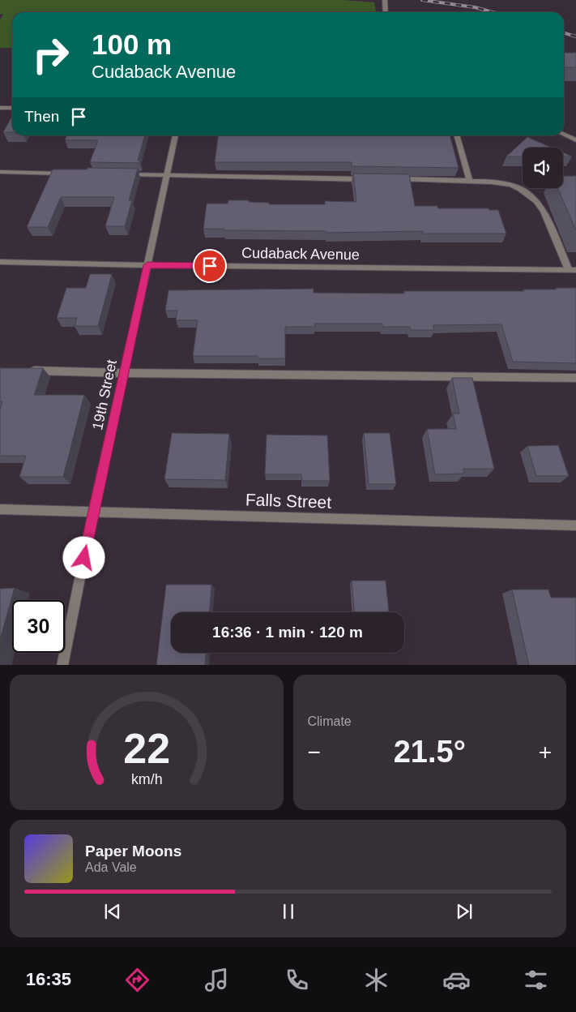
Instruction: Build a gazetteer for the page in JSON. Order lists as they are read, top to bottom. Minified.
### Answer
{"streets":{"street":["Cudaback Avenue","19th Street","Falls Street"]},"crossings":[["Cudaback Avenue","19th Street"],["19th Street","Falls Street"]],"page":{"turn":["100 m","Cudaback Avenue"],"then":"Then","limit":"30","trip":"16:36 · 1 min · 120 m","tile":"Climate","heat":["−","21.5°","+"],"song":["Paper Moons","Ada Vale"],"tabs":"16:35","gauge":["22","km/h"]}}
